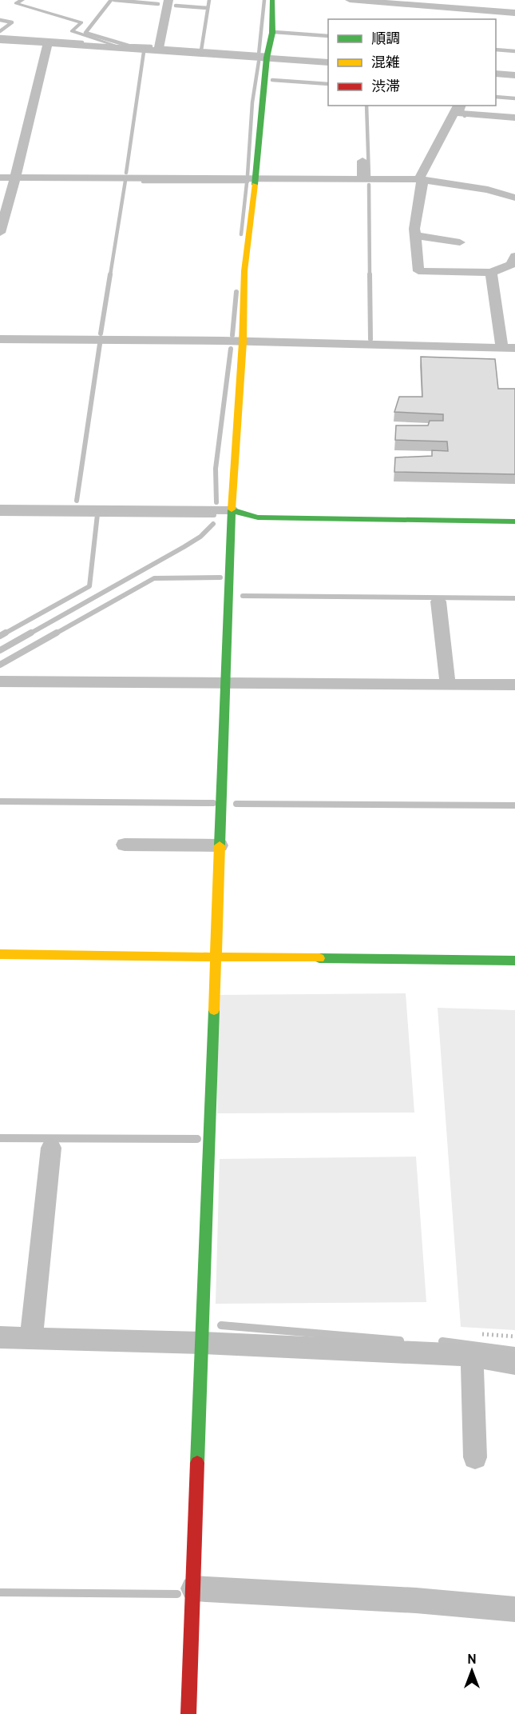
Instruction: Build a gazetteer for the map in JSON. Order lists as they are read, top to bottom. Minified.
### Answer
{"legend":["順調","混雑","渋滞"],"north":"top"}
